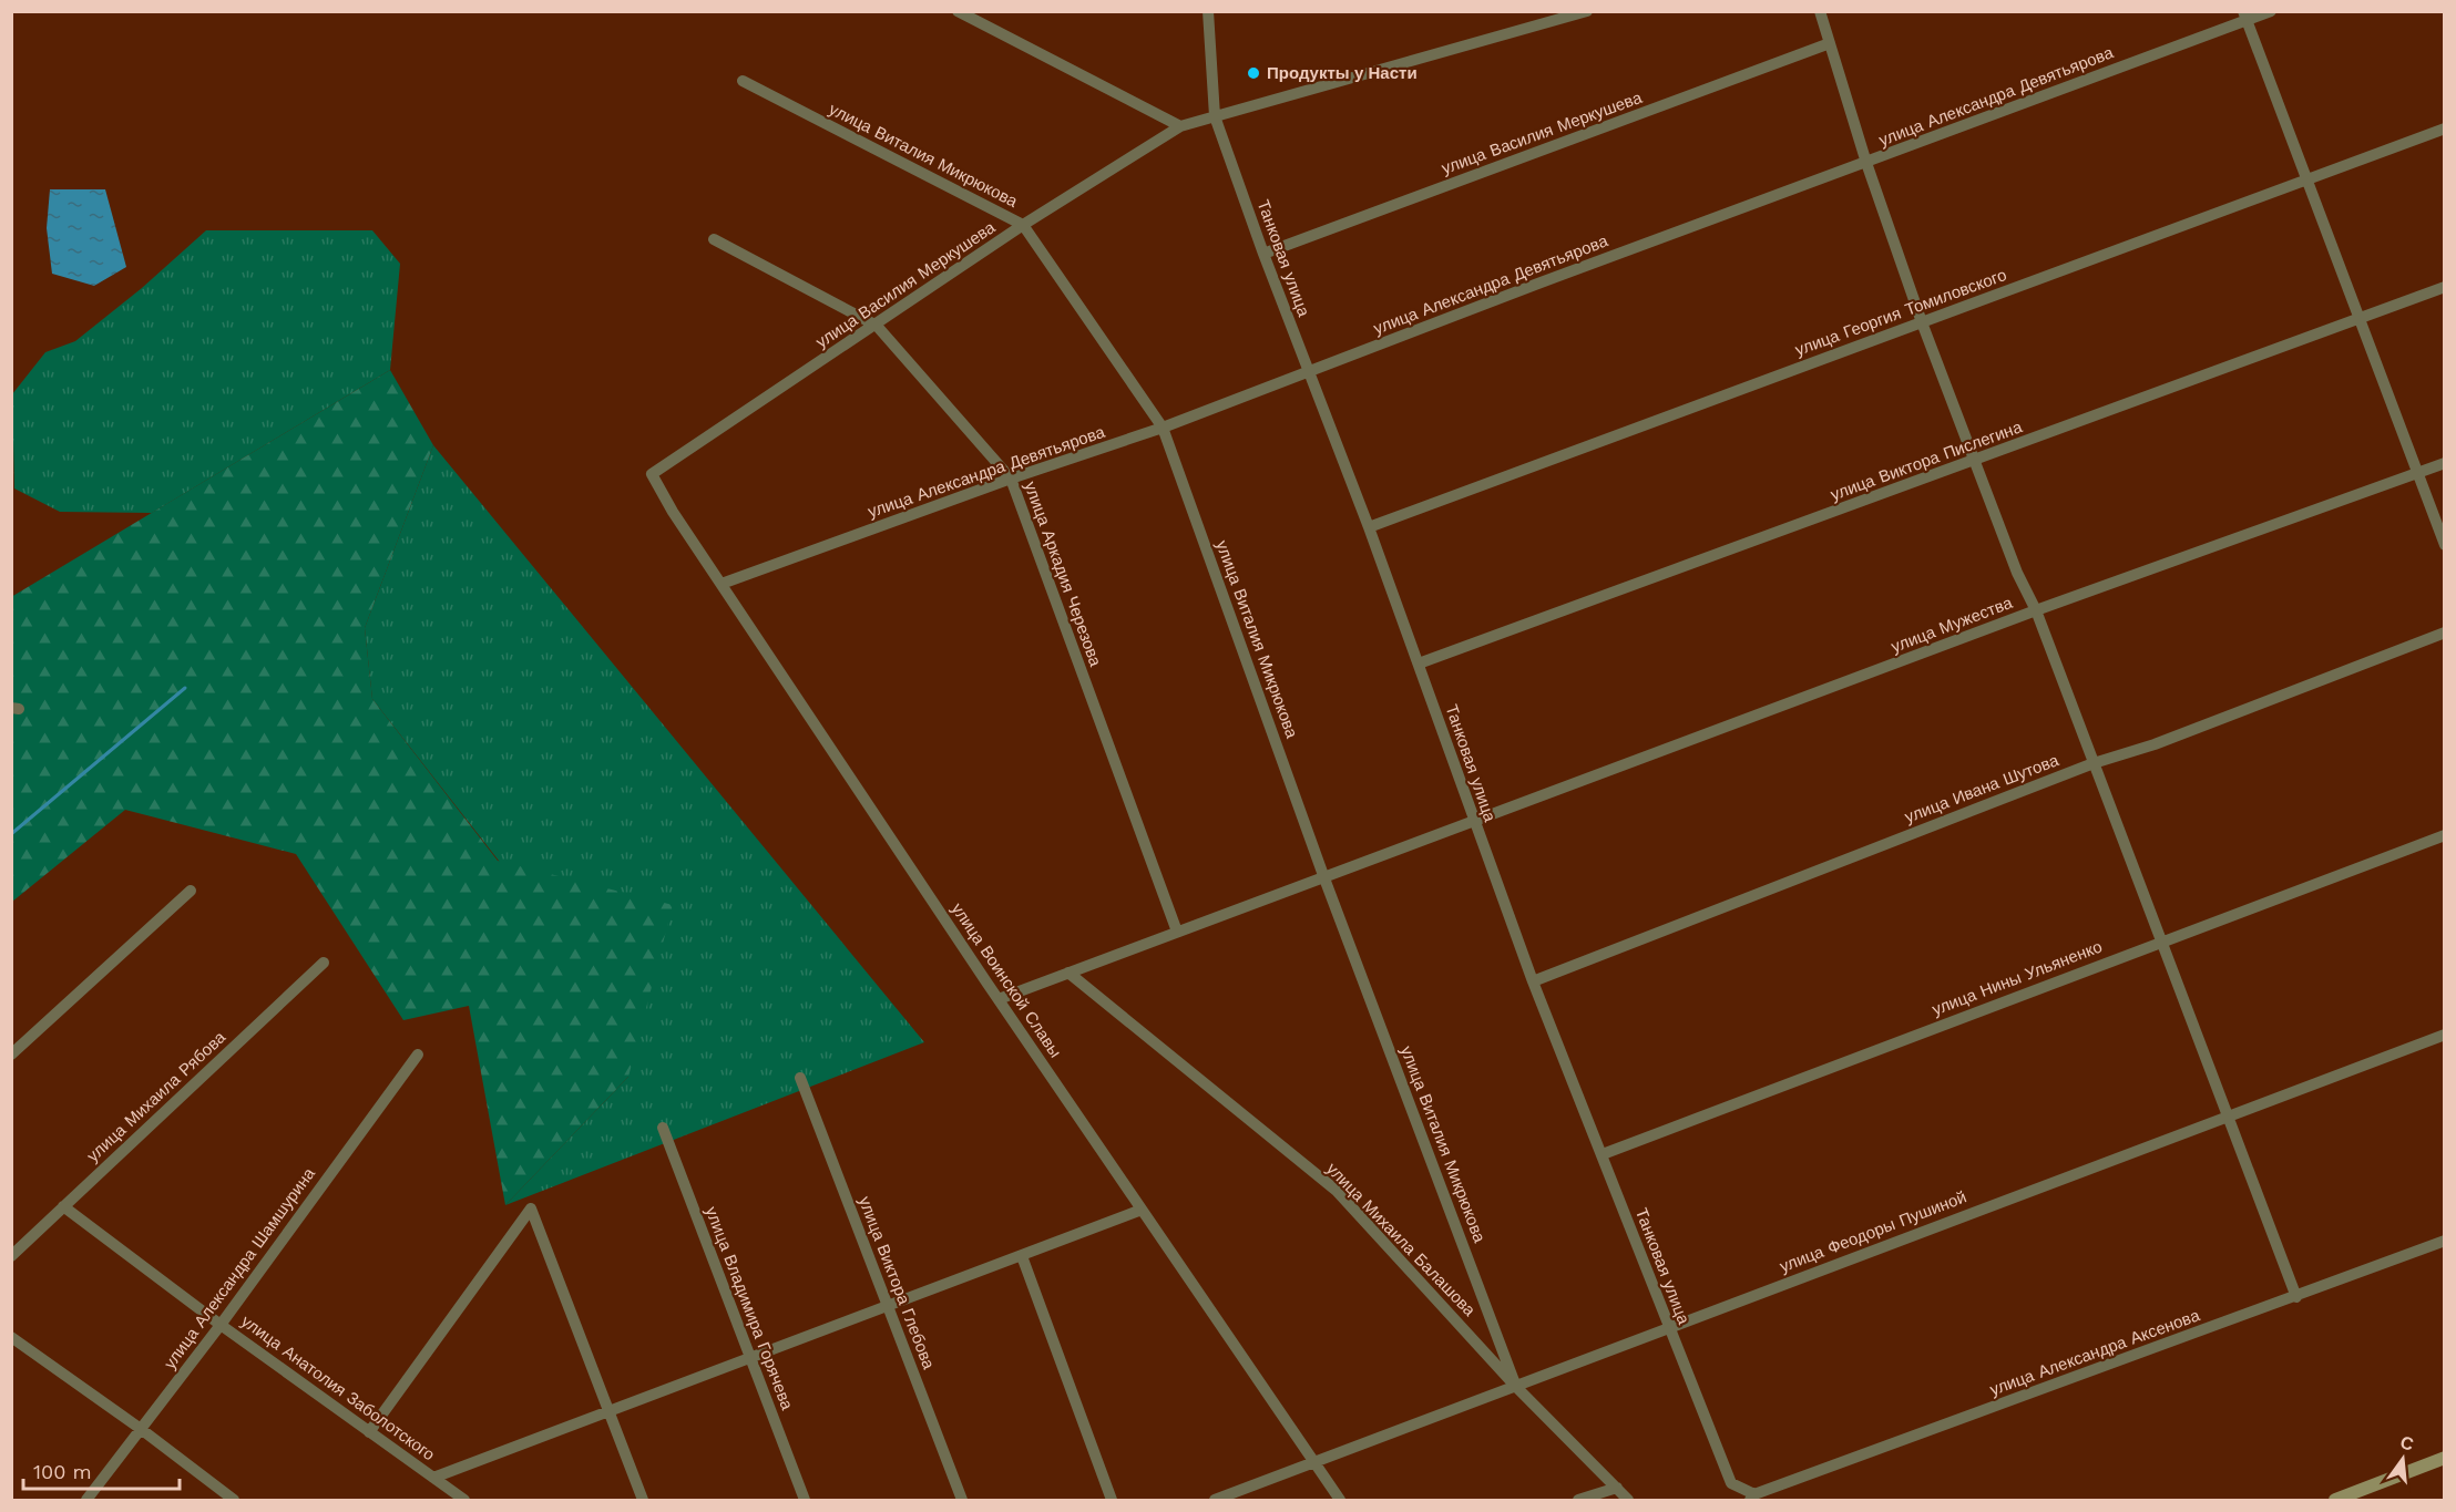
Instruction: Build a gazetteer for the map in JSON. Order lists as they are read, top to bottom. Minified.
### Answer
{"streets":{"street":["улица Александра Девятьярова","улица Василия Меркушева","улица Виталия Микрюкова","Танковая улица","улица Георгия Томиловского","улица Виктора Пислегина","улица Аркадия Черезова","улица Мужества","улица Ивана Шутова","улица Нины Ульяненко","улица Воинской Славы","улица Михаила Рябова","улица Феодоры Пушиной","улица Михаила Балашова","улица Александра Шамшурина","улица Виктора Глебова","улица Владимира Горячева","улица Александра Аксенова","улица Анатолия Заболотского"]},"crossings":[["улица Александра Девятьярова","улица Виталия Микрюкова"],["улица Александра Девятьярова","Танковая улица"],["улица Александра Девятьярова","улица Аркадия Черезова"],["улица Александра Девятьярова","улица Воинской Славы"],["улица Василия Меркушева","улица Виталия Микрюкова"],["улица Василия Меркушева","Танковая улица"],["улица Василия Меркушева","улица Аркадия Черезова"],["улица Василия Меркушева","улица Воинской Славы"],["улица Виталия Микрюкова","улица Мужества"],["улица Виталия Микрюкова","улица Феодоры Пушиной"],["улица Виталия Микрюкова","улица Михаила Балашова"],["Танковая улица","улица Георгия Томиловского"],["Танковая улица","улица Виктора Пислегина"],["Танковая улица","улица Мужества"],["Танковая улица","улица Ивана Шутова"],["Танковая улица","улица Нины Ульяненко"],["Танковая улица","улица Феодоры Пушиной"],["Танковая улица","улица Александра Аксенова"],["улица Аркадия Черезова","улица Мужества"],["улица Мужества","улица Воинской Славы"],["улица Мужества","улица Михаила Балашова"],["улица Воинской Славы","улица Феодоры Пушиной"],["улица Михаила Рябова","улица Анатолия Заболотского"],["улица Феодоры Пушиной","улица Михаила Балашова"],["улица Александра Шамшурина","улица Анатолия Заболотского"]],"places":["Продукты у Насти"],"scale_bar":"100 m","north":"top"}
